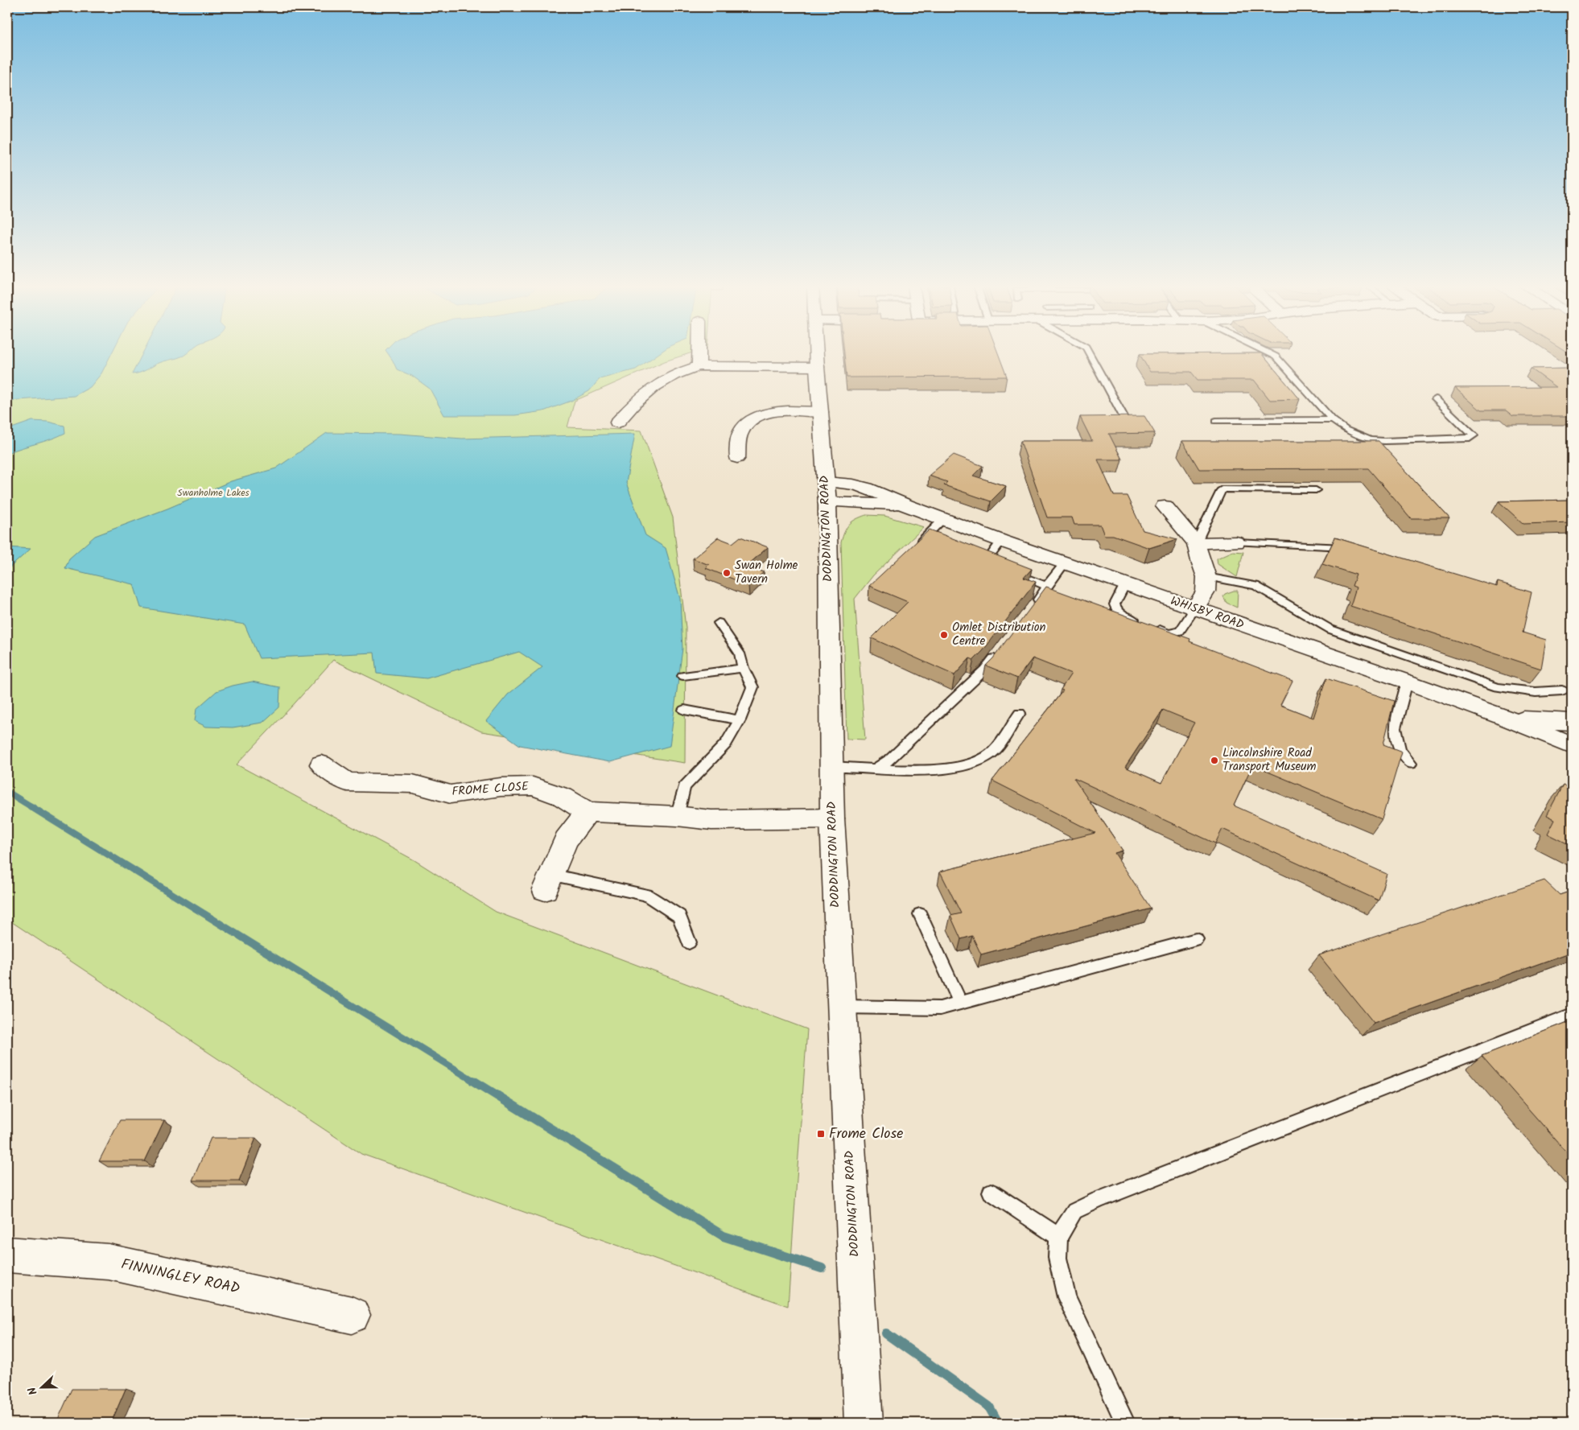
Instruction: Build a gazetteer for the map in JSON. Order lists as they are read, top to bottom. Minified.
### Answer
{"streets":{"street":["DODDINGTON ROAD","WHISBY ROAD","FROME CLOSE","FINNINGLEY ROAD"]},"crossings":[["DODDINGTON ROAD","WHISBY ROAD"],["DODDINGTON ROAD","FROME CLOSE"]],"parks":["Swanholme Lakes"],"places":{"other":["Swan Holme Tavern","Omlet Distribution Centre","Lincolnshire Road Transport Museum"],"transit":["Frome Close"]},"north":"left"}
